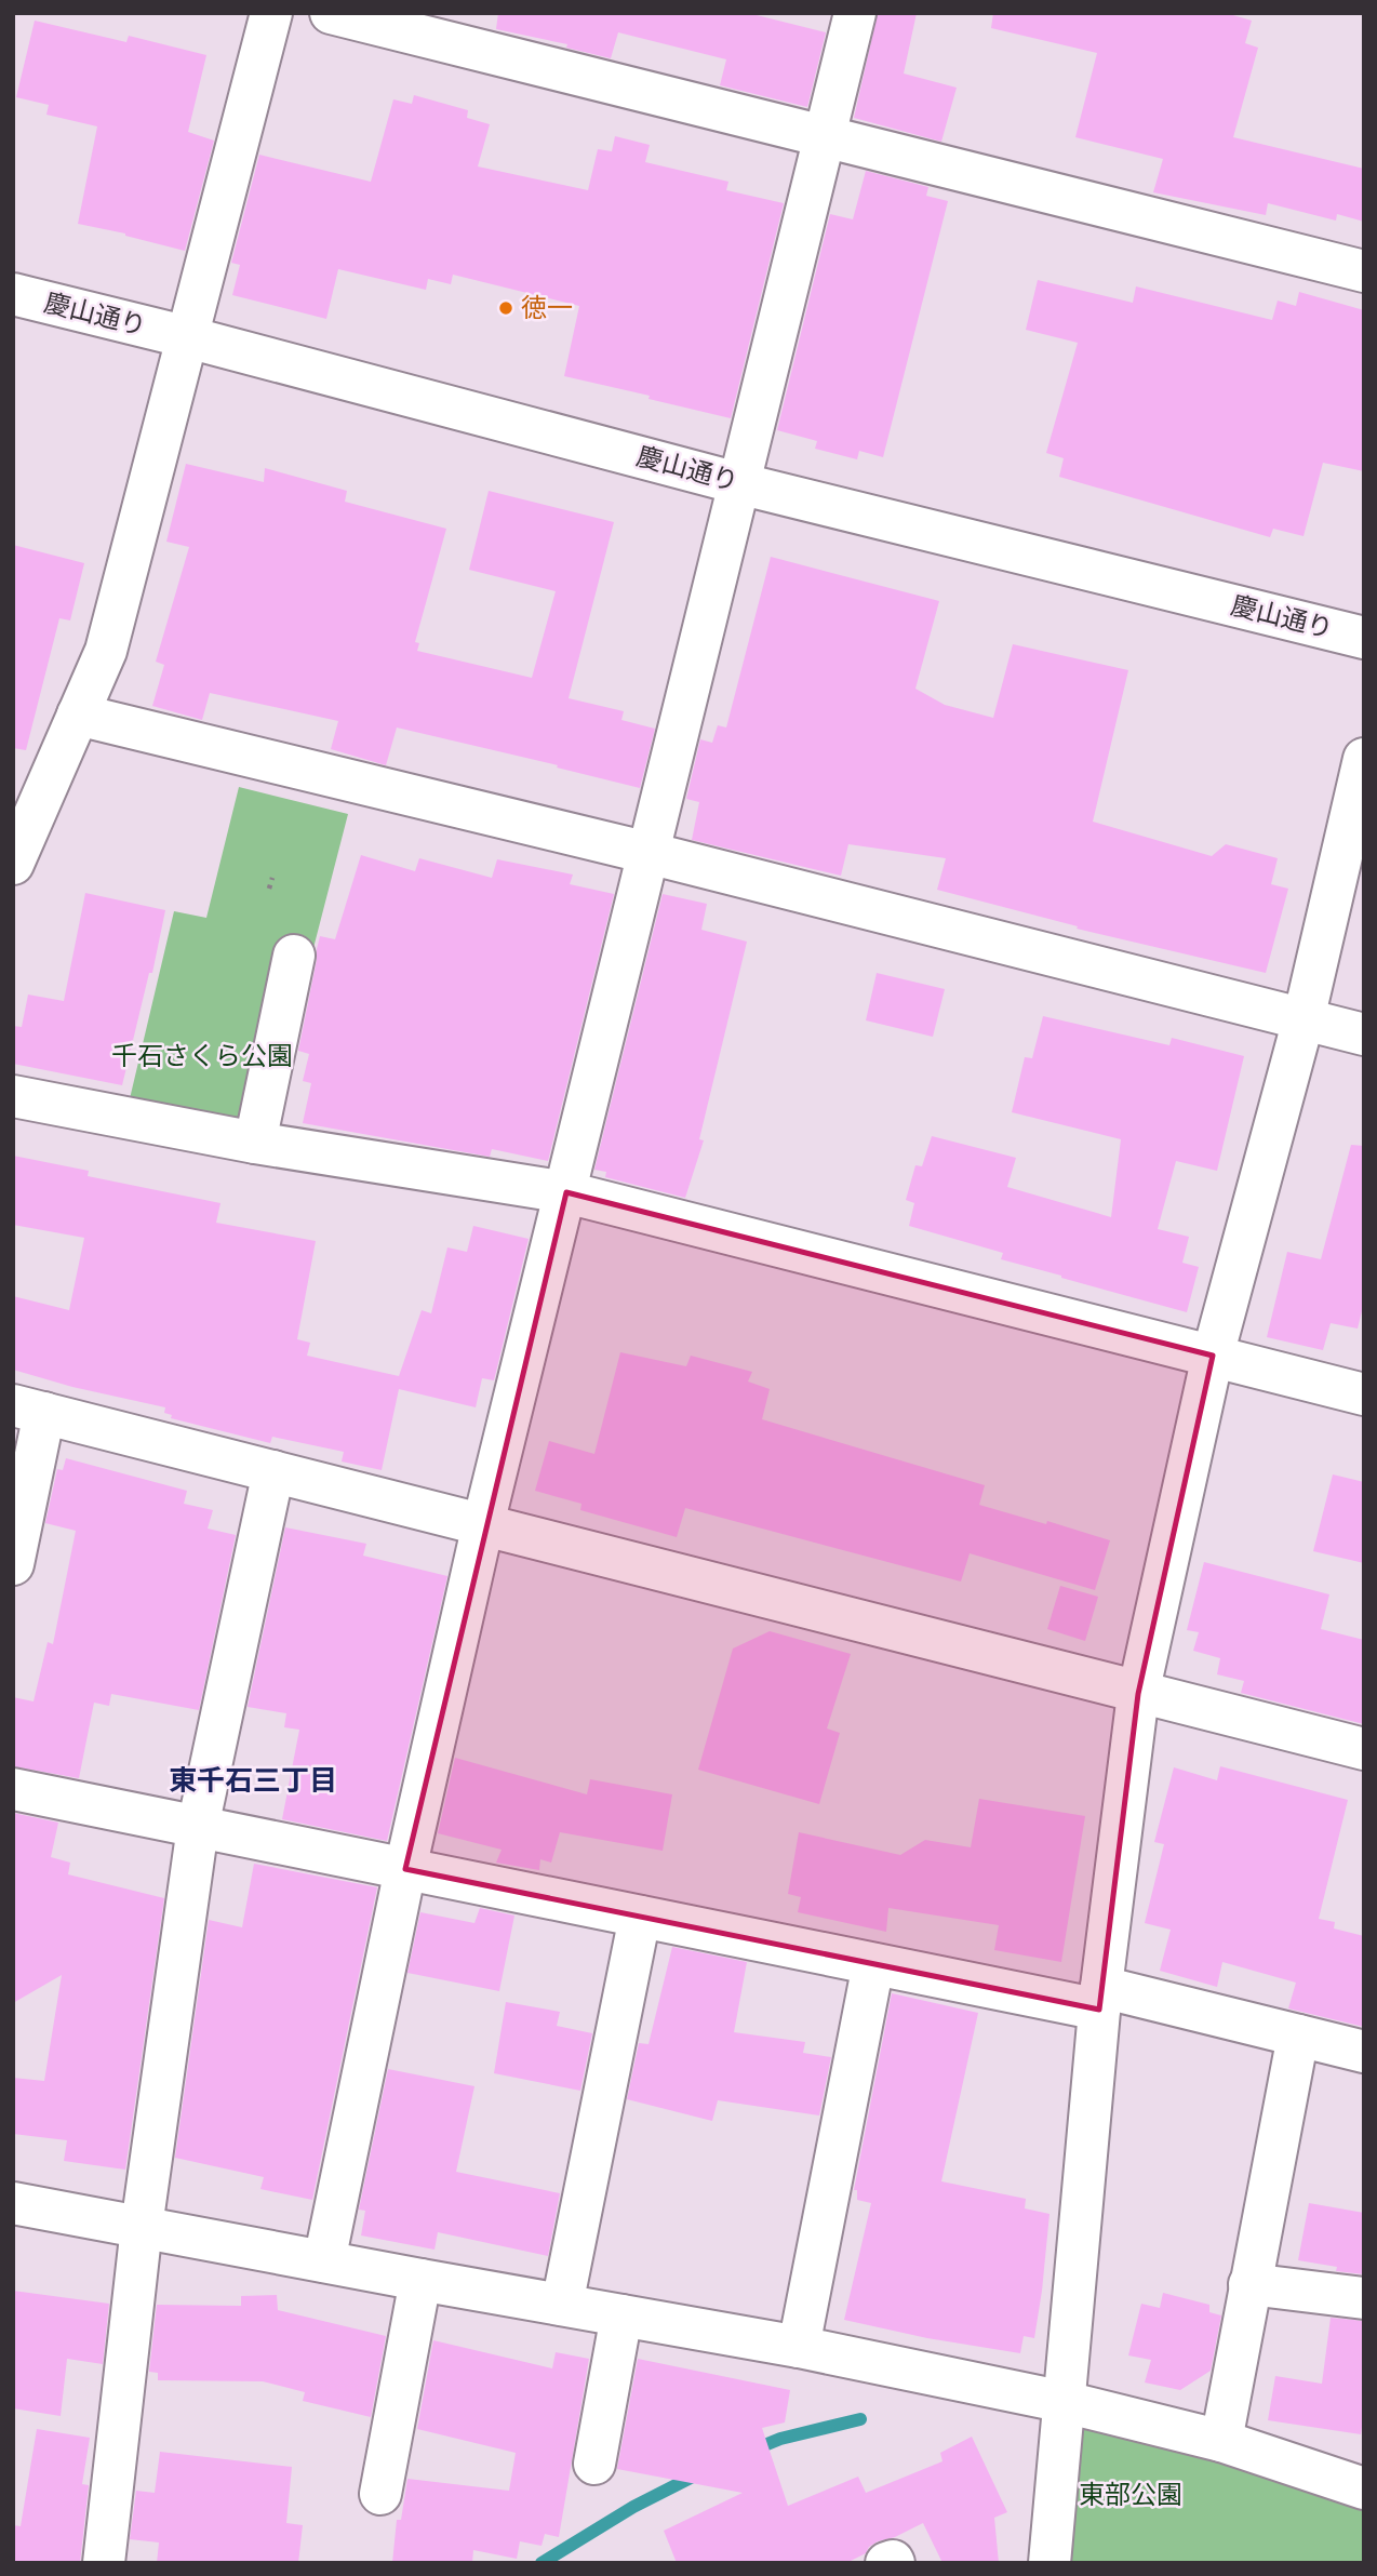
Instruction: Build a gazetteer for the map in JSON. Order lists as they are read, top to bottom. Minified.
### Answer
{"streets":{"street":["慶山通り"]},"districts":["東千石三丁目"],"parks":["千石さくら公園","東部公園"],"places":["徳一"]}
